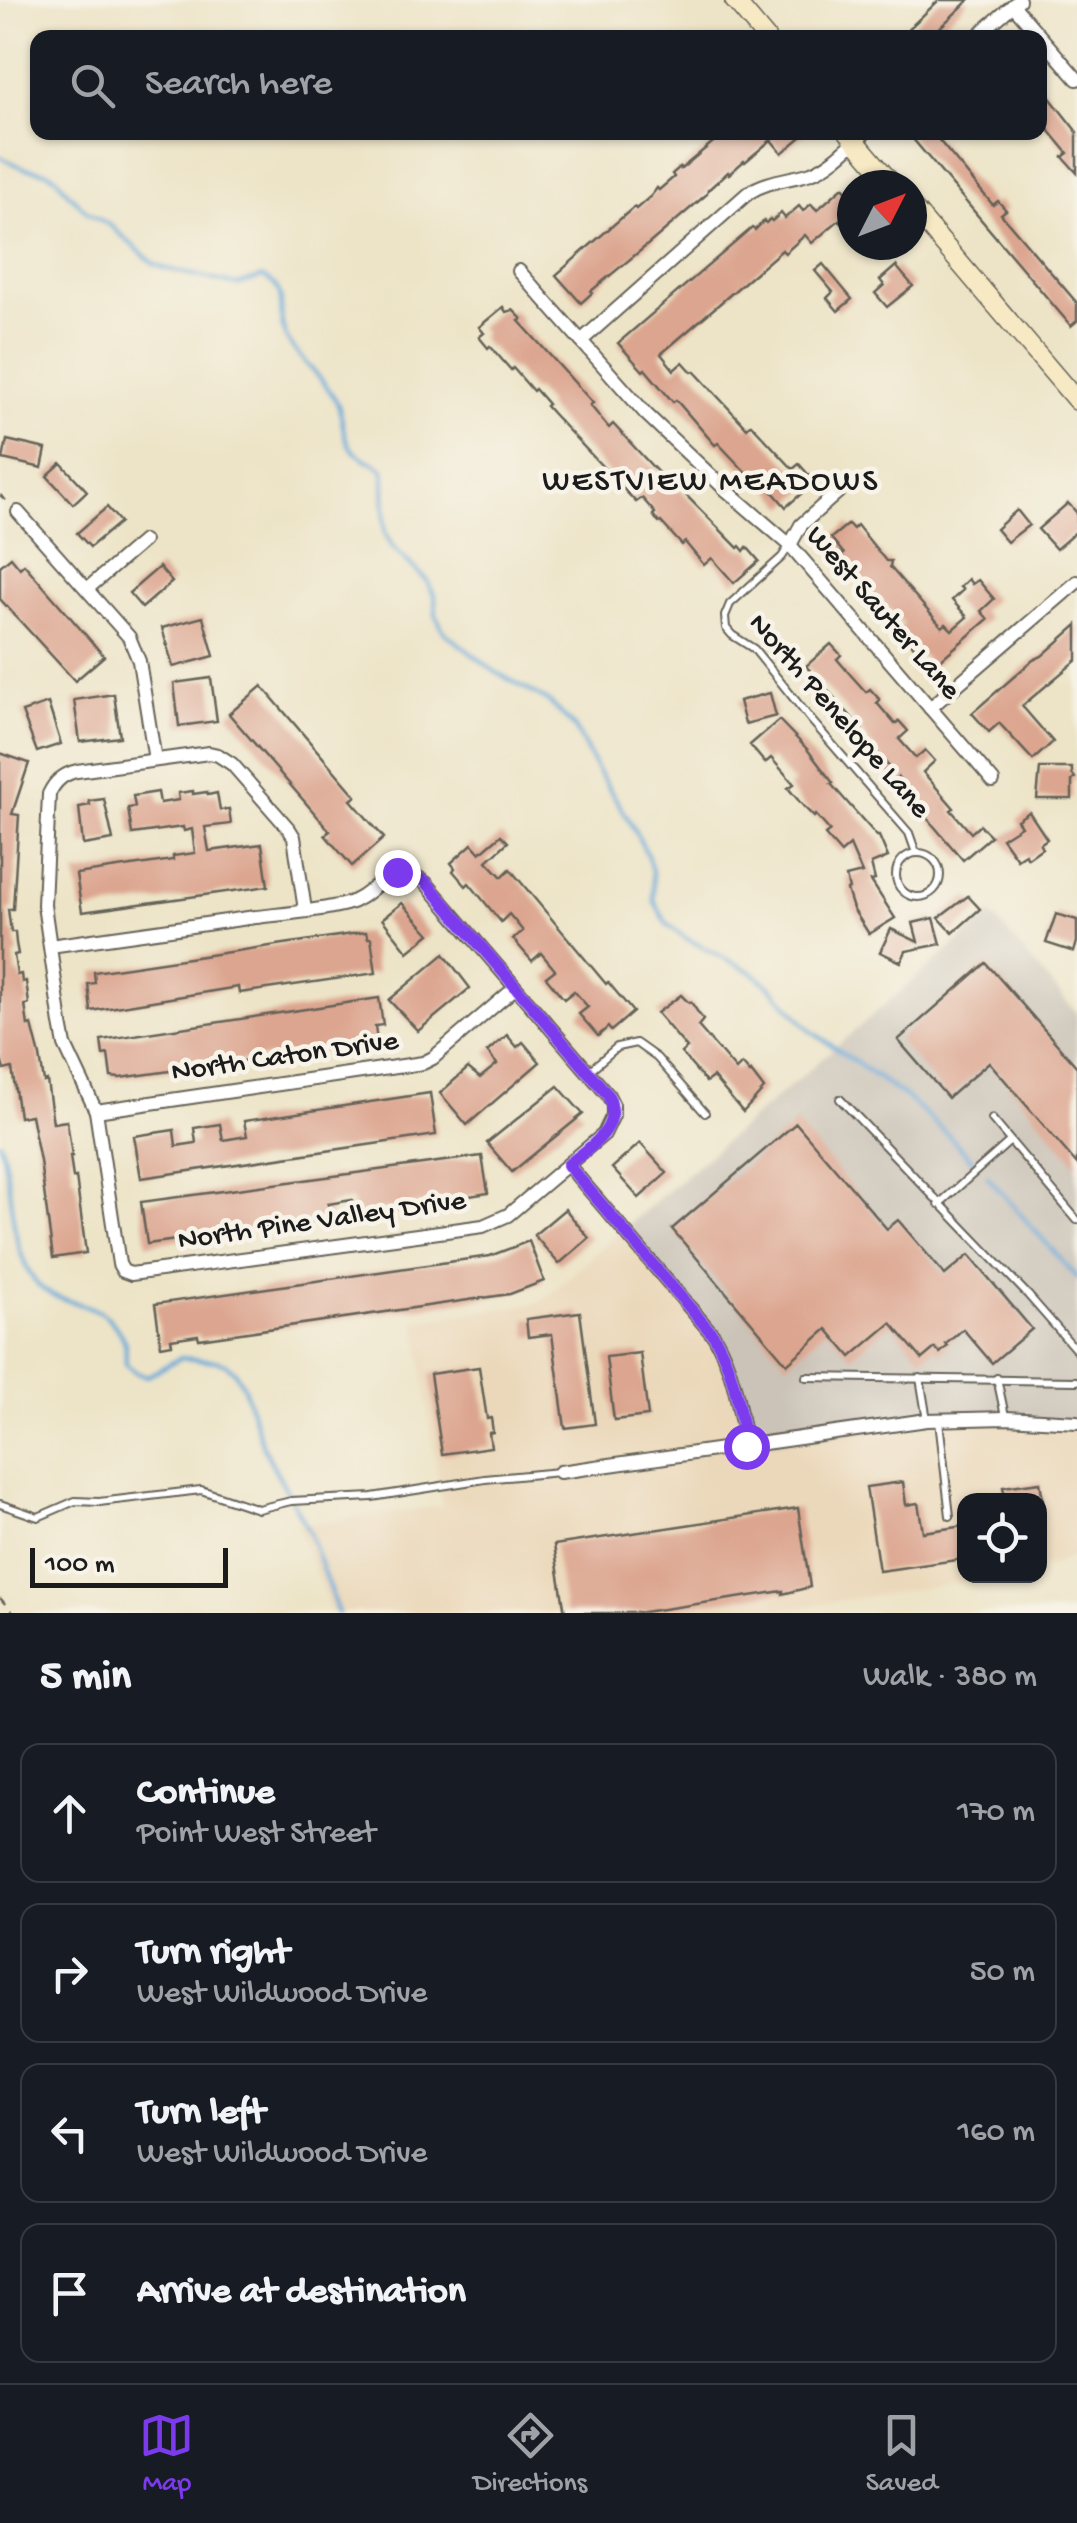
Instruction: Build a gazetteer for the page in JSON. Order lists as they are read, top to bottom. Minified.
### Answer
{"streets":{"street":["West Sauter Lane","North Penelope Lane","North Caton Drive","North Pine Valley Drive"]},"crossings":[["West Sauter Lane","North Penelope Lane"],["North Caton Drive","North Pine Valley Drive"]],"districts":["WESTVIEW MEADOWS"],"scale_bar":"100 m","north":"top right","page":{"search":"Search here","scale":"100 m","heading":["5 min","Walk · 380 m"],"list":[["Continue","Point West Street","170 m"],["Turn right","West Wildwood Drive","50 m"],["Turn left","West Wildwood Drive","160 m"],"Arrive at destination"],"nav":["Map","Directions","Saved"]}}
